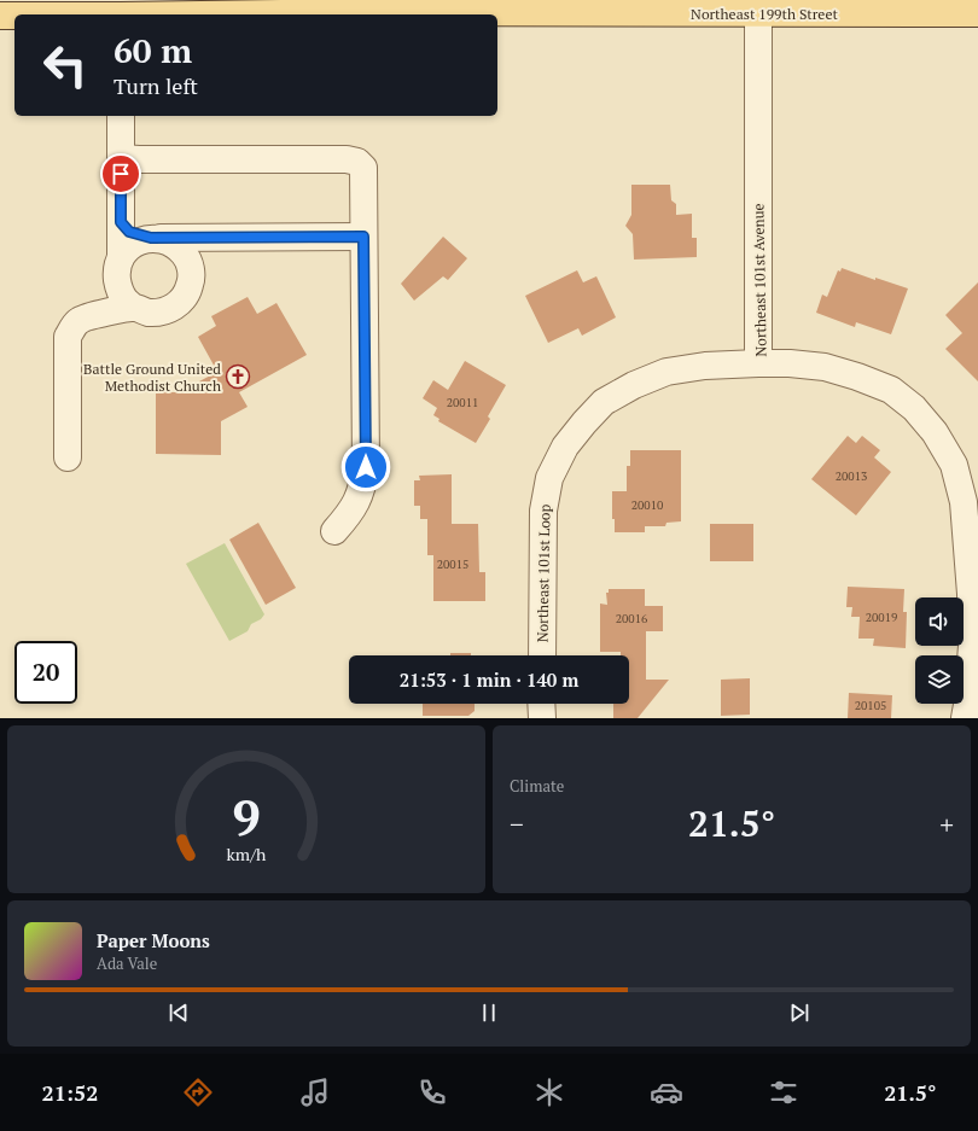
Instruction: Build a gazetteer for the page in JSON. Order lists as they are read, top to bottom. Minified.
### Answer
{"streets":{"main road":["Northeast 199th Street"],"street":["Northeast 101st Avenue","Northeast 101st Loop"]},"crossings":[["Northeast 199th Street","Northeast 101st Avenue"],["Northeast 101st Avenue","Northeast 101st Loop"]],"places":{"church":["Battle Ground United Methodist Church"]},"house_numbers":["20011","20013","20010","20015","20019","20016","20105"],"page":{"turn":["60 m","Turn left"],"limit":"20","trip":"21:53 · 1 min · 140 m","tile":"Climate","heat":["−","21.5°","+"],"song":["Paper Moons","Ada Vale"],"tabs":["21:52","21.5°"],"gauge":["9","km/h"]}}
